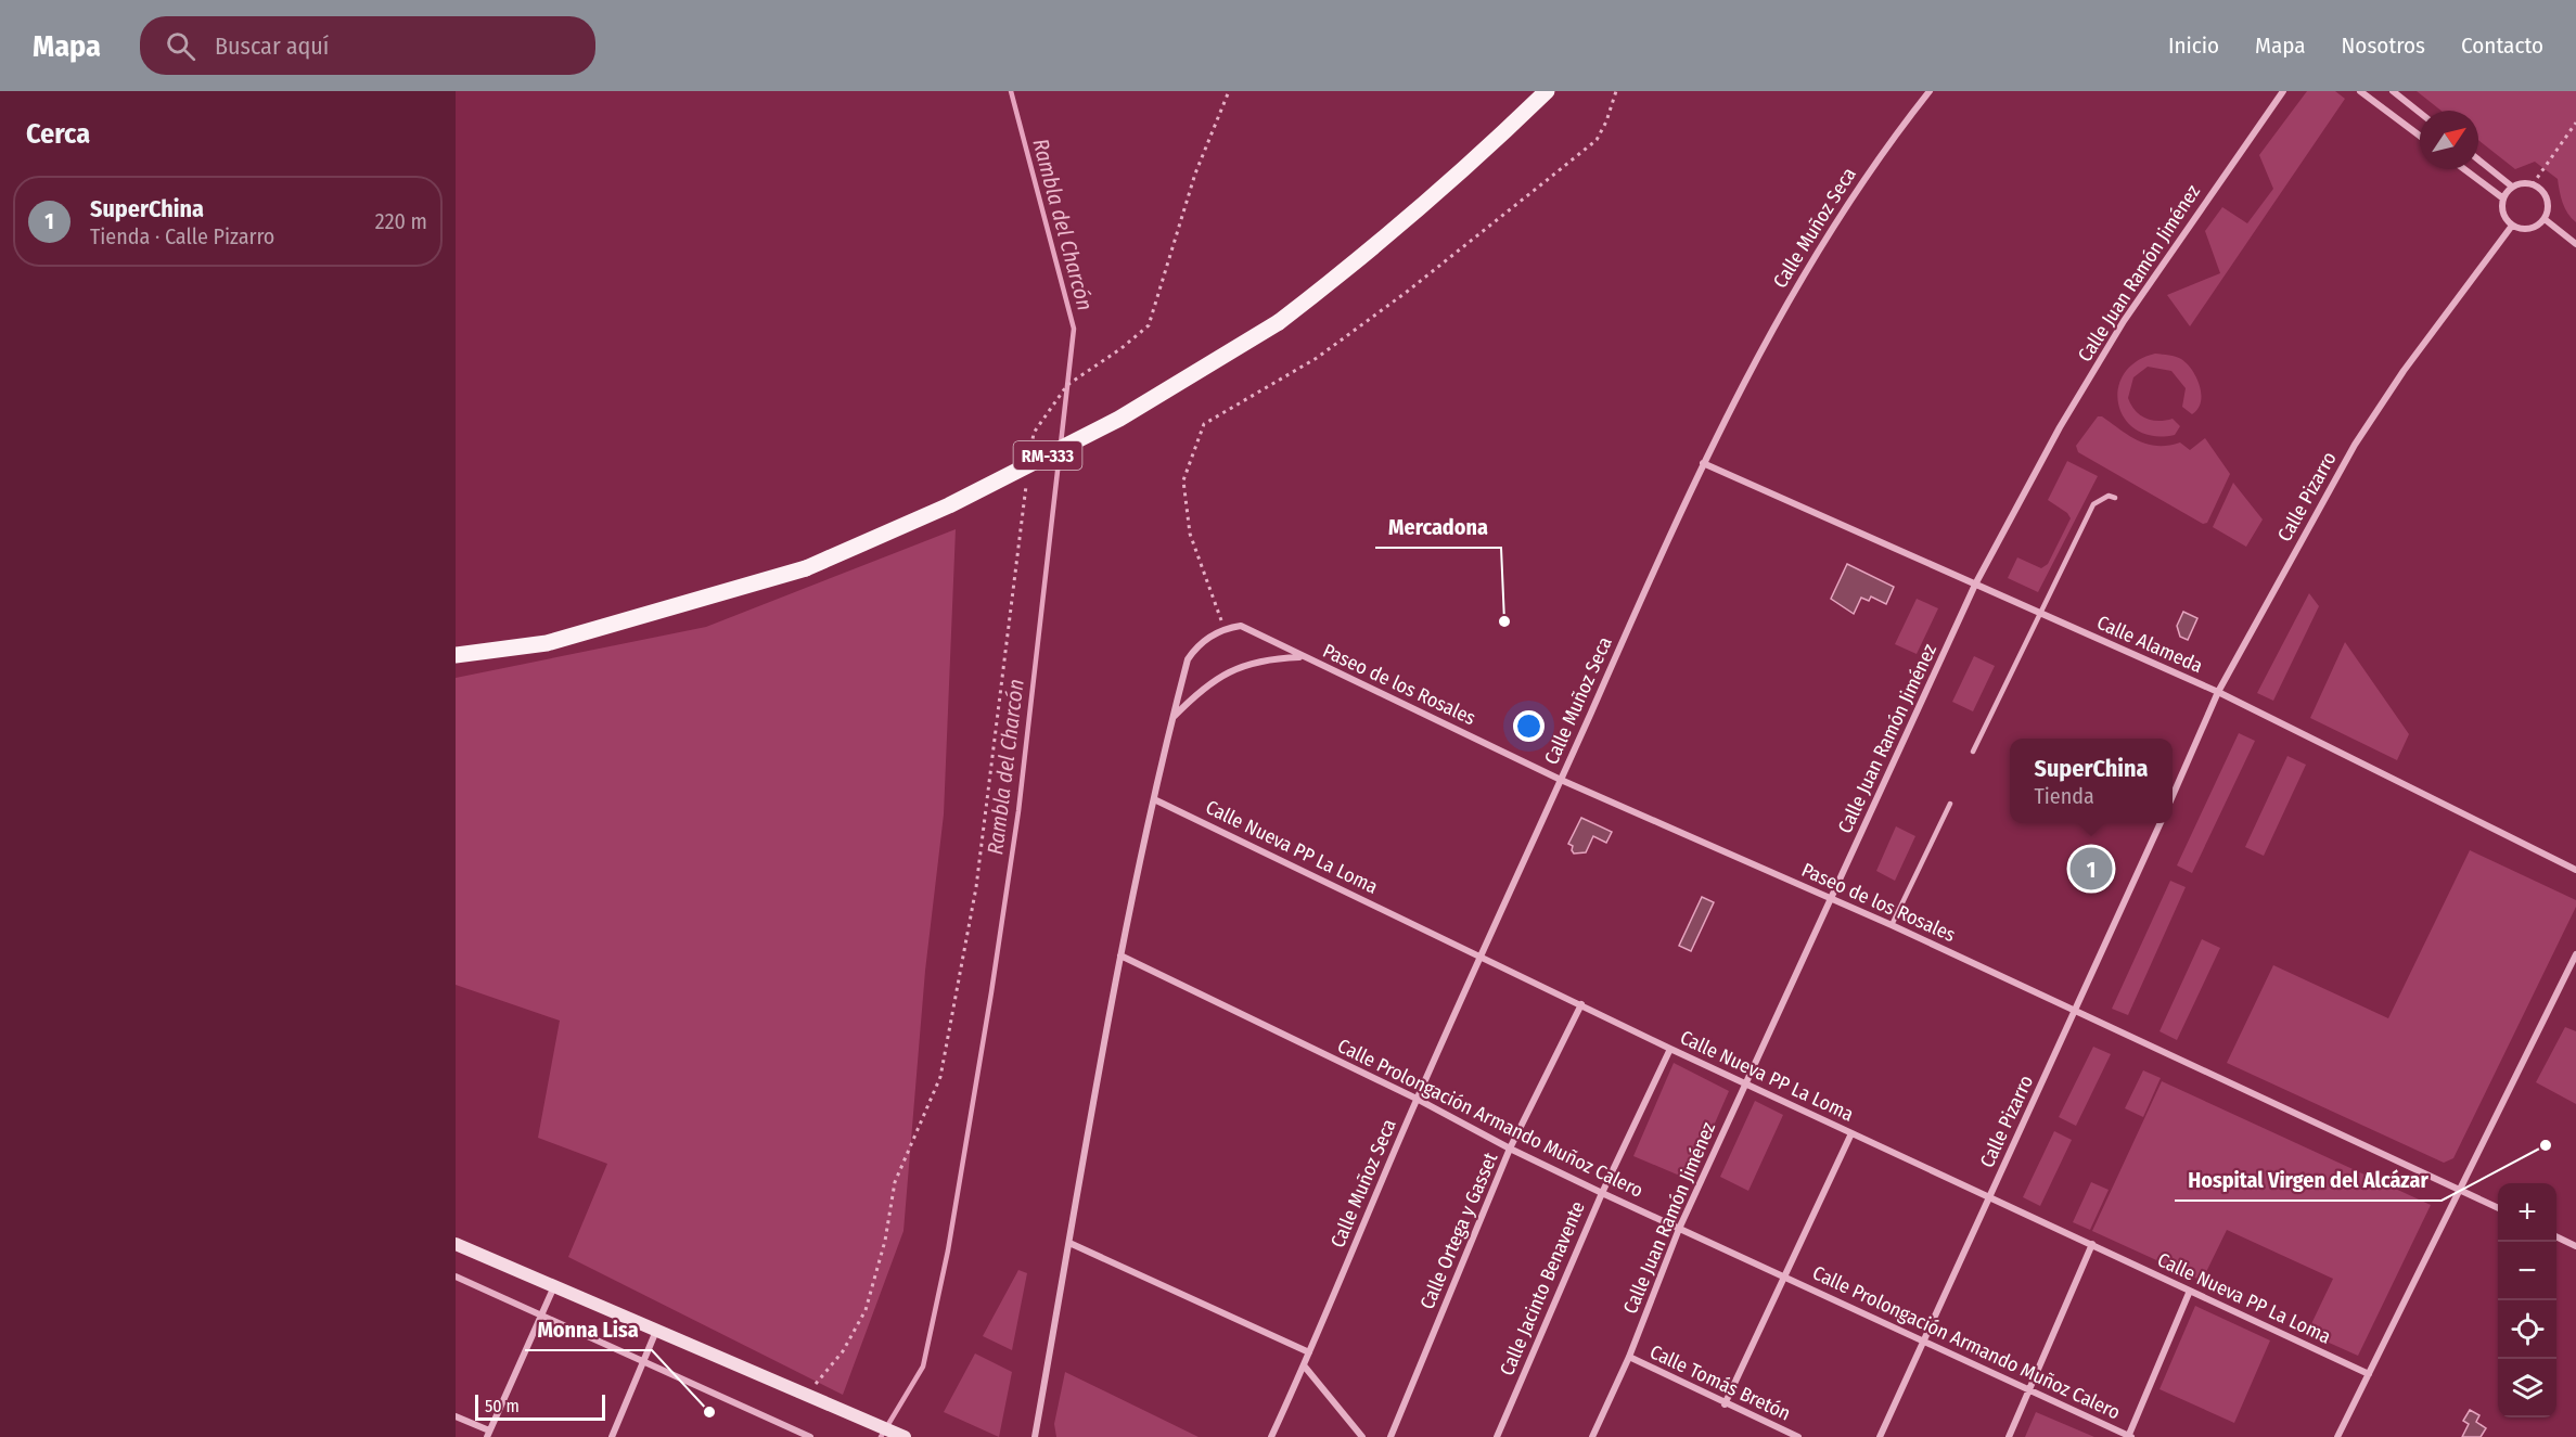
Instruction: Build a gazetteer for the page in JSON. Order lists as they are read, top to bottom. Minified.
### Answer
{"streets":{"main road":["RM-333"],"street":["Calle Muñoz Seca","Calle Juan Ramón Jiménez","Calle Pizarro","Calle Alameda","Paseo de los Rosales","Calle Nueva PP La Loma","Calle Prolongación Armando Muñoz Calero","Calle Ortega y Gasset","Calle Jacinto Benavente","Calle Tomás Bretón"]},"crossings":[["Calle Muñoz Seca","Calle Alameda"],["Calle Muñoz Seca","Paseo de los Rosales"],["Calle Muñoz Seca","Calle Nueva PP La Loma"],["Calle Muñoz Seca","Calle Prolongación Armando Muñoz Calero"],["Calle Juan Ramón Jiménez","Calle Alameda"],["Calle Juan Ramón Jiménez","Paseo de los Rosales"],["Calle Juan Ramón Jiménez","Calle Nueva PP La Loma"],["Calle Juan Ramón Jiménez","Calle Prolongación Armando Muñoz Calero"],["Calle Juan Ramón Jiménez","Calle Tomás Bretón"],["Calle Pizarro","Calle Alameda"],["Calle Pizarro","Paseo de los Rosales"],["Calle Pizarro","Calle Nueva PP La Loma"],["Calle Pizarro","Calle Prolongación Armando Muñoz Calero"],["Calle Nueva PP La Loma","Calle Ortega y Gasset"],["Calle Nueva PP La Loma","Calle Jacinto Benavente"],["Calle Prolongación Armando Muñoz Calero","Calle Ortega y Gasset"],["Calle Prolongación Armando Muñoz Calero","Calle Jacinto Benavente"]],"water":["Rambla del Charcón"],"places":["Mercadona","Hospital Virgen del Alcázar","Monna Lisa"],"scale_bar":"50 m","north":"top right","page":{"header":"Mapa","search":"Buscar aquí","nav":["Inicio","Mapa","Nosotros","Contacto"],"heading":"Cerca","list":[{"mark":"1","name":"SuperChina","note":"Tienda · Calle Pizarro","value":"220 m"}],"popup":["SuperChina","Tienda"],"pins":"1","map_buttons":["+","−"],"scale":"50 m"}}
